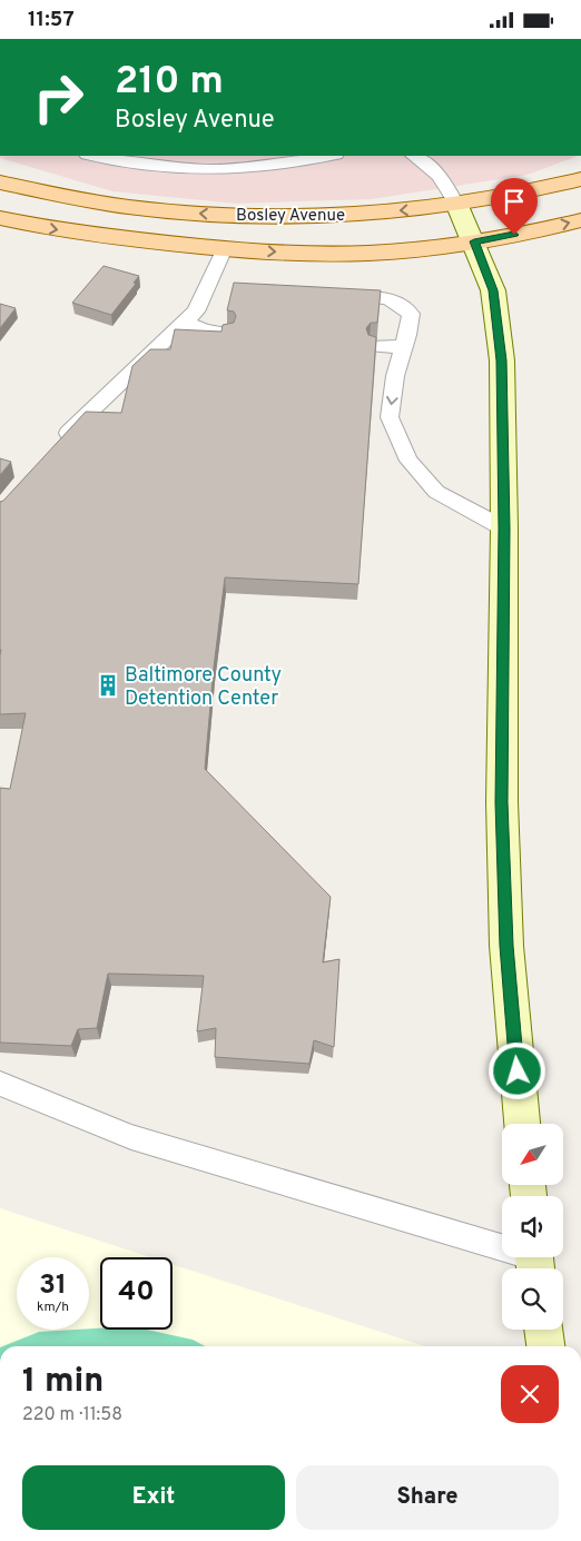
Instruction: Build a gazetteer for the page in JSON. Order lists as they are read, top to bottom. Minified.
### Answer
{"streets":{"main road":["Bosley Avenue"]},"places":{"building":["Baltimore County Detention Center"]},"north":"bottom left","page":{"status":"11:57","turn":["210 m","Bosley Avenue"],"speed":"31 km/h","limit":"40","heading":["1 min","220 m · 11:58"],"buttons":["Exit","Share"]}}
